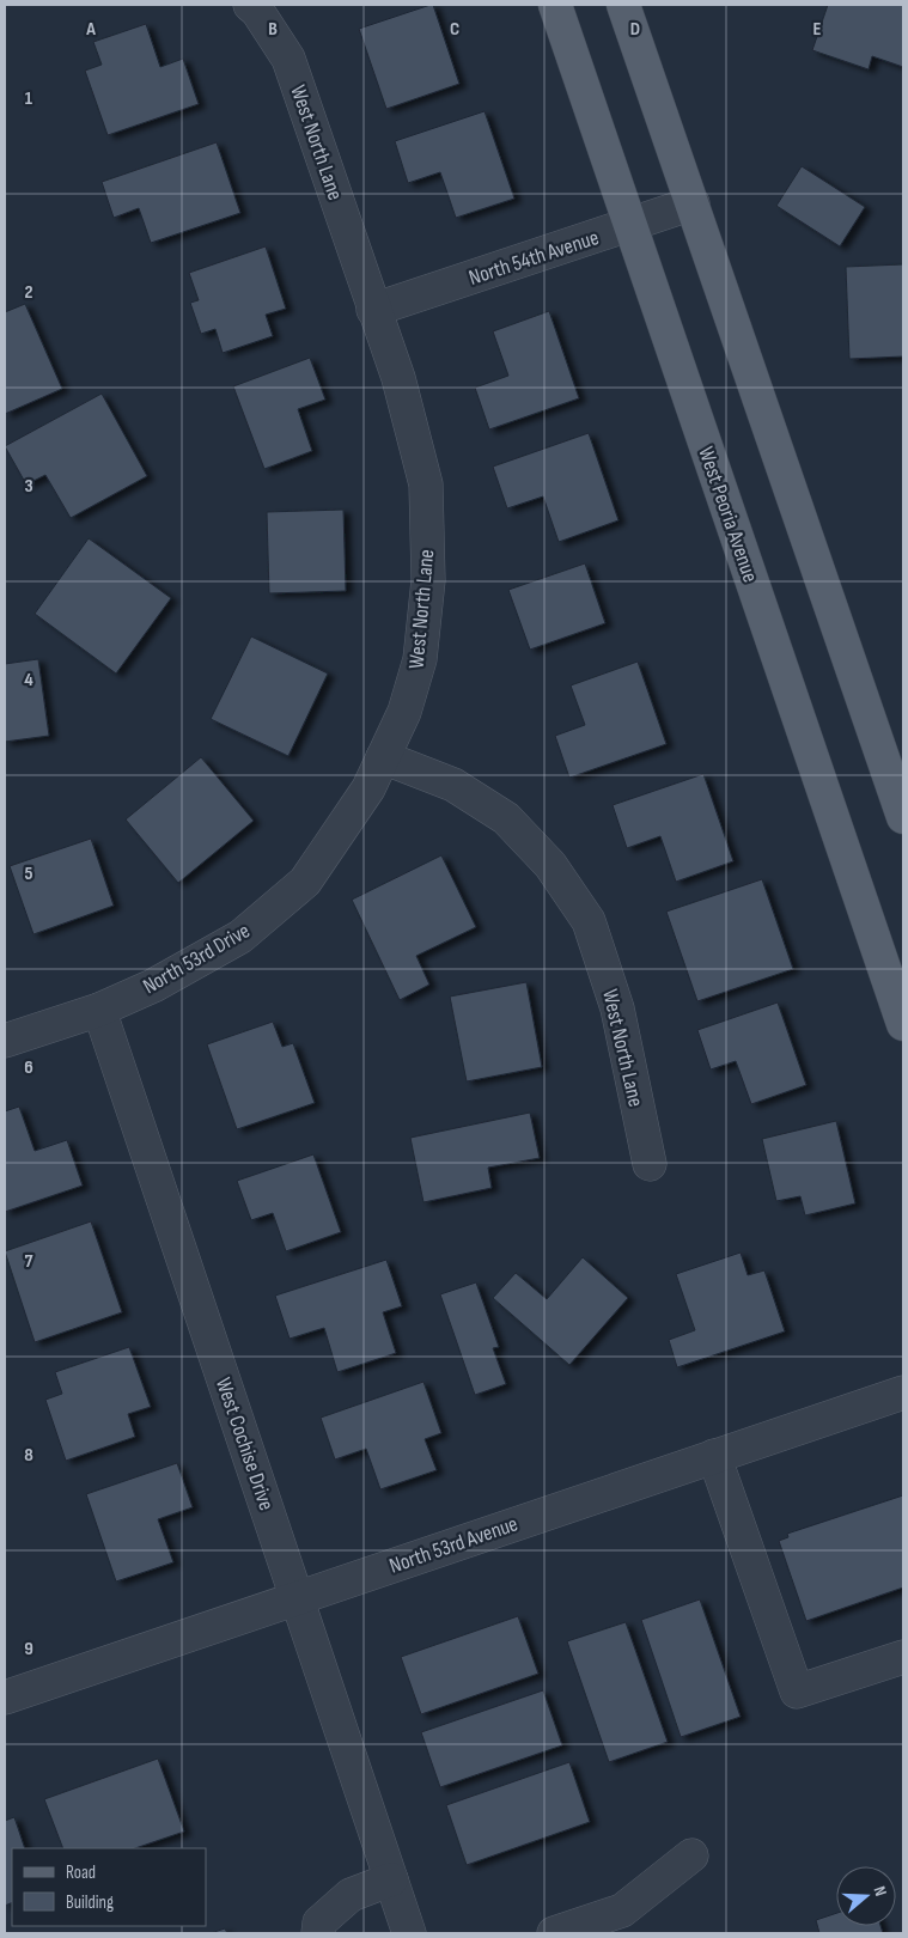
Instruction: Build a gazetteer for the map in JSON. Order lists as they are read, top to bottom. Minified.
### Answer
{"streets":{"main road":["West Peoria Avenue"],"street":["West North Lane","North 54th Avenue","North 53rd Drive","West Cochise Drive","North 53rd Avenue"]},"crossings":[["West North Lane","North 54th Avenue"],["West North Lane","North 53rd Drive"],["North 54th Avenue","West Peoria Avenue"],["North 53rd Drive","West Cochise Drive"],["West Cochise Drive","North 53rd Avenue"]],"legend":["Road","Building"],"north":"right","grid":{"columns":["A","B","C","D","E"],"rows":["1","2","3","4","5","6","7","8","9"]}}
